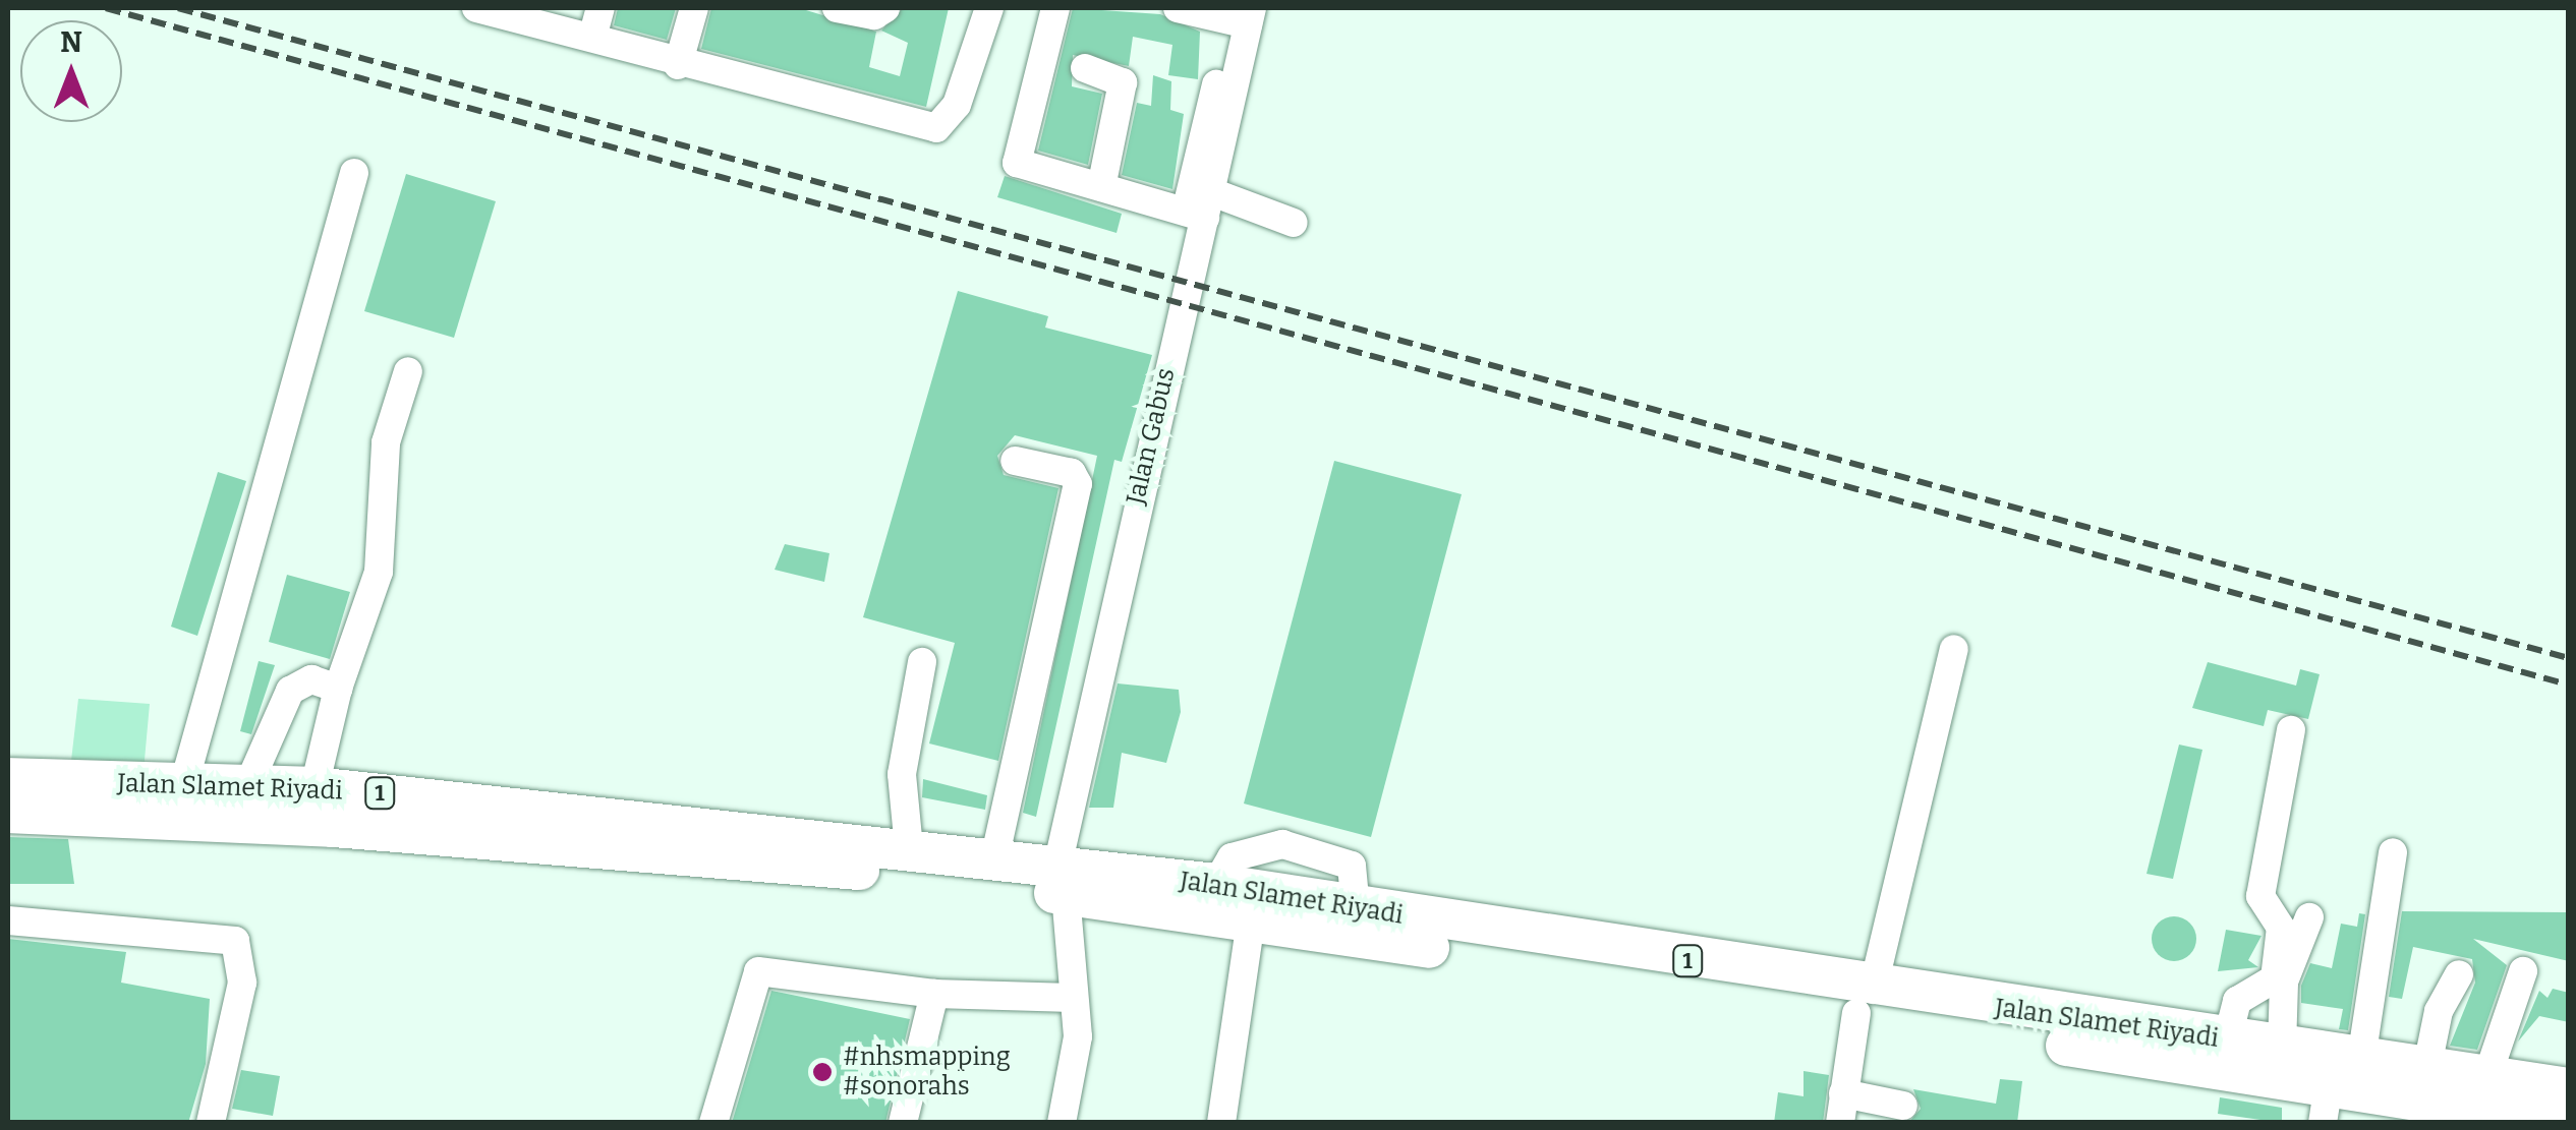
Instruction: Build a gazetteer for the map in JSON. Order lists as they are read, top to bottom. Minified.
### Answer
{"streets":{"highway":["Jalan Slamet Riyadi","1"],"street":["Jalan Gabus"]},"crossings":[["Jalan Gabus","Jalan Slamet Riyadi"]],"places":["#nhsmapping #sonorahs"],"north":"top"}
